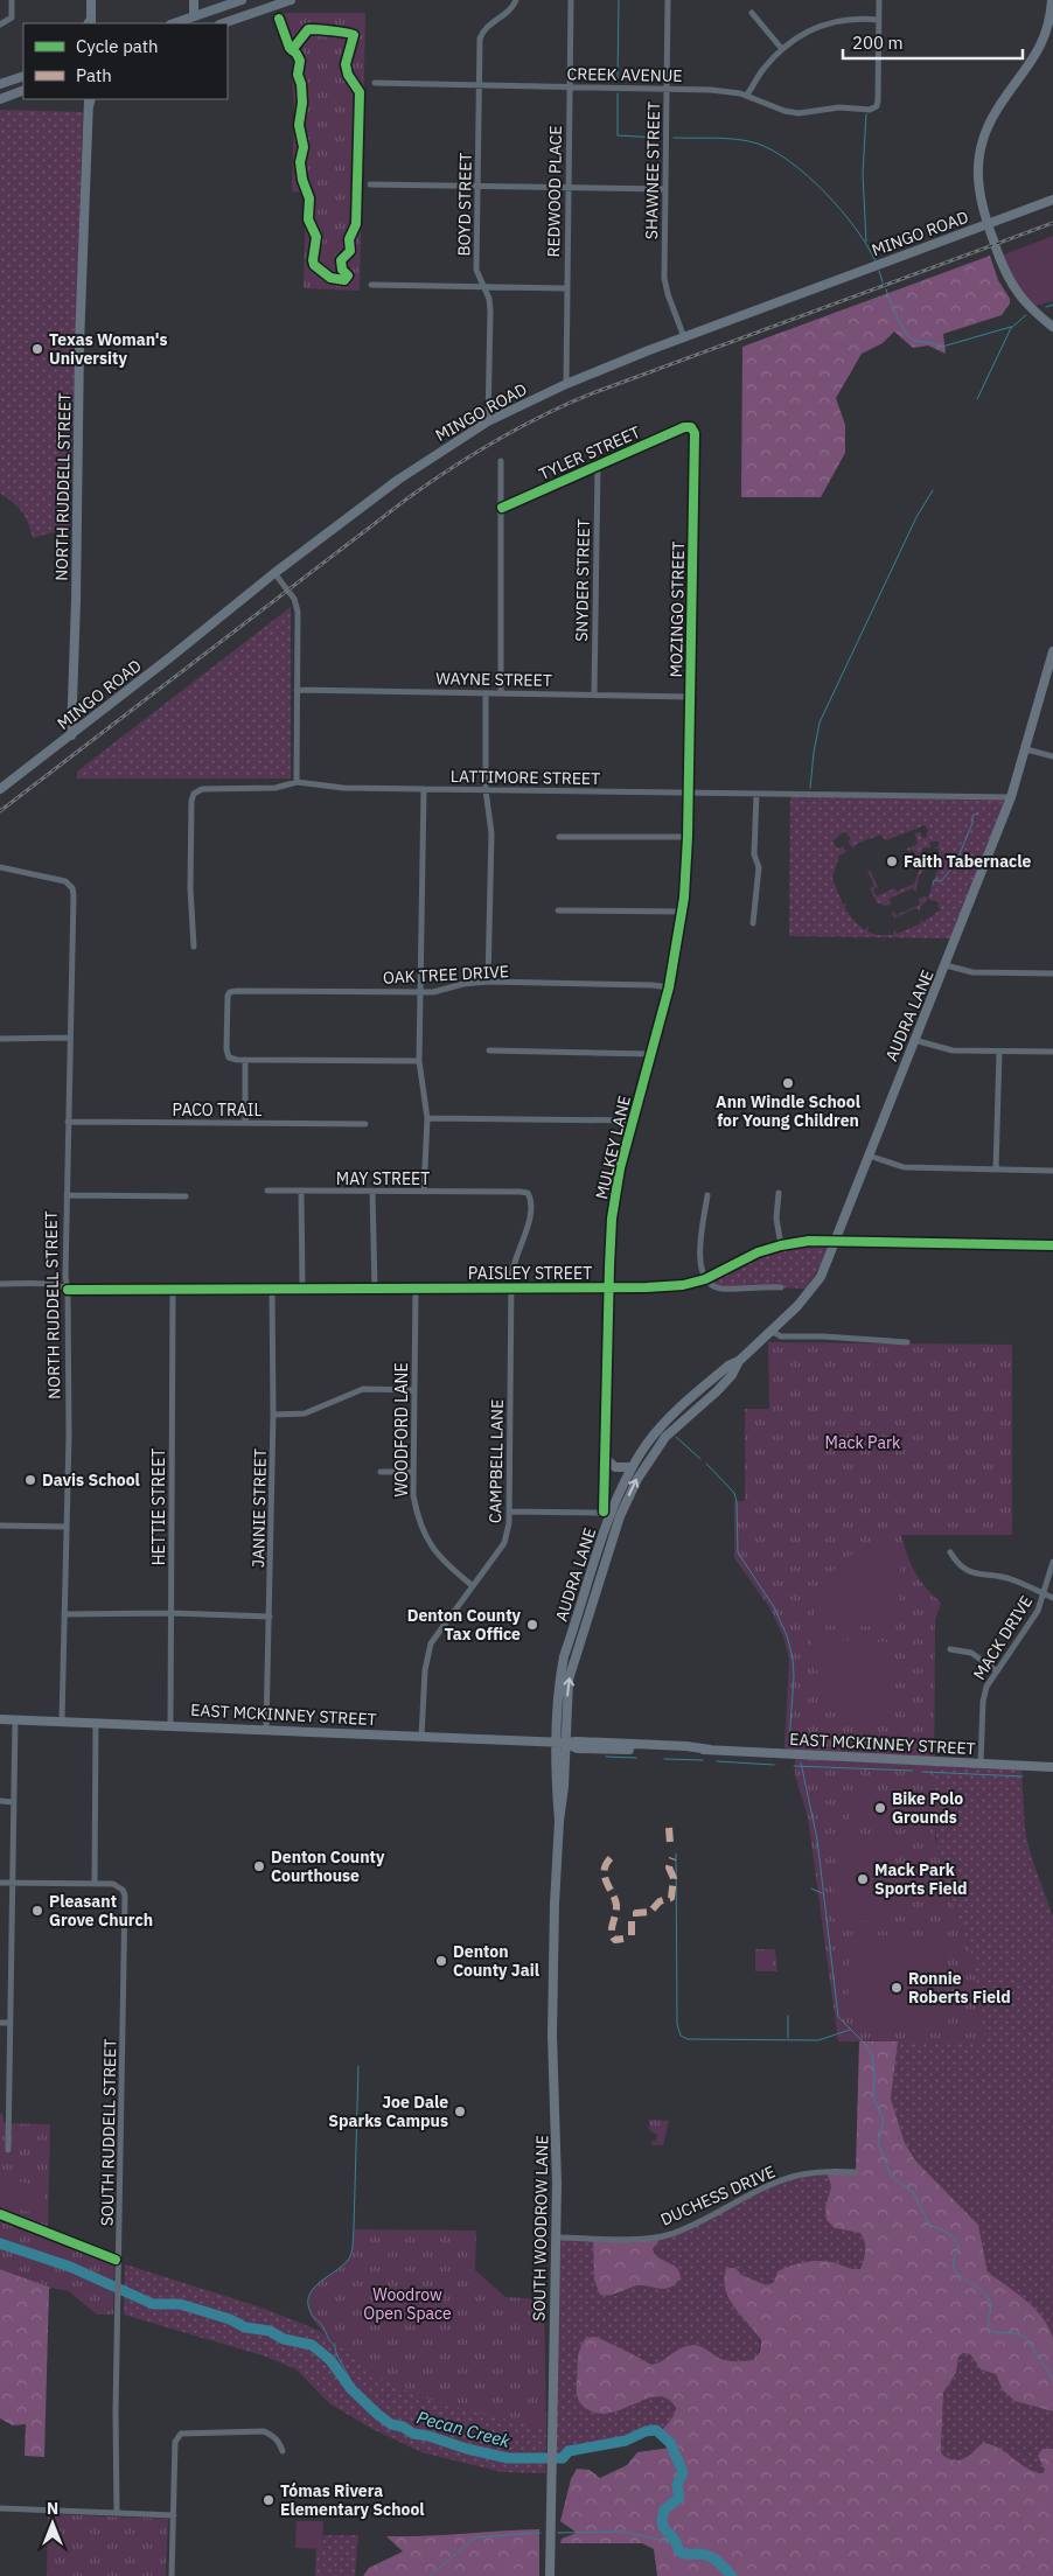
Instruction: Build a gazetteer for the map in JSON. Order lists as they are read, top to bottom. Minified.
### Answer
{"streets":{"street":["CREEK AVENUE","SHAWNEE STREET","REDWOOD PLACE","BOYD STREET","MINGO ROAD","TYLER STREET","NORTH RUDDELL STREET","SNYDER STREET","MOZINGO STREET","WAYNE STREET","LATTIMORE STREET","OAK TREE DRIVE","AUDRA LANE","PACO TRAIL","MULKEY LANE","MAY STREET","PAISLEY STREET","WOODFORD LANE","CAMPBELL LANE","HETTIE STREET","JANNIE STREET","MACK DRIVE","EAST MCKINNEY STREET","SOUTH RUDDELL STREET","DUCHESS DRIVE","SOUTH WOODROW LANE"]},"crossings":[["CREEK AVENUE","SHAWNEE STREET"],["CREEK AVENUE","REDWOOD PLACE"],["CREEK AVENUE","BOYD STREET"],["SHAWNEE STREET","MINGO ROAD"],["REDWOOD PLACE","MINGO ROAD"],["BOYD STREET","MINGO ROAD"],["MINGO ROAD","NORTH RUDDELL STREET"],["TYLER STREET","SNYDER STREET"],["TYLER STREET","MOZINGO STREET"],["NORTH RUDDELL STREET","PACO TRAIL"],["NORTH RUDDELL STREET","PAISLEY STREET"],["NORTH RUDDELL STREET","EAST MCKINNEY STREET"],["SNYDER STREET","WAYNE STREET"],["MOZINGO STREET","WAYNE STREET"],["MOZINGO STREET","LATTIMORE STREET"],["MOZINGO STREET","MULKEY LANE"],["LATTIMORE STREET","AUDRA LANE"],["LATTIMORE STREET","MULKEY LANE"],["OAK TREE DRIVE","MULKEY LANE"],["AUDRA LANE","MULKEY LANE"],["AUDRA LANE","PAISLEY STREET"],["AUDRA LANE","EAST MCKINNEY STREET"],["AUDRA LANE","SOUTH WOODROW LANE"],["MULKEY LANE","PAISLEY STREET"],["MAY STREET","CAMPBELL LANE"],["PAISLEY STREET","WOODFORD LANE"],["PAISLEY STREET","CAMPBELL LANE"],["PAISLEY STREET","HETTIE STREET"],["PAISLEY STREET","JANNIE STREET"],["WOODFORD LANE","CAMPBELL LANE"],["CAMPBELL LANE","EAST MCKINNEY STREET"],["HETTIE STREET","EAST MCKINNEY STREET"],["JANNIE STREET","EAST MCKINNEY STREET"],["MACK DRIVE","EAST MCKINNEY STREET"],["DUCHESS DRIVE","SOUTH WOODROW LANE"]],"water":["Pecan Creek"],"parks":["Mack Park","Woodrow Open Space"],"places":["Texas Woman's University","Faith Tabernacle","Ann Windle School for Young Children","Davis School","Denton County Tax Office","Bike Polo Grounds","Denton County Courthouse","Mack Park Sports Field","Pleasant Grove Church","Denton County Jail","Ronnie Roberts Field","Joe Dale Sparks Campus","Tómas Rivera Elementary School"],"legend":["Cycle path","Path"],"scale_bar":"200 m","north":"top"}
